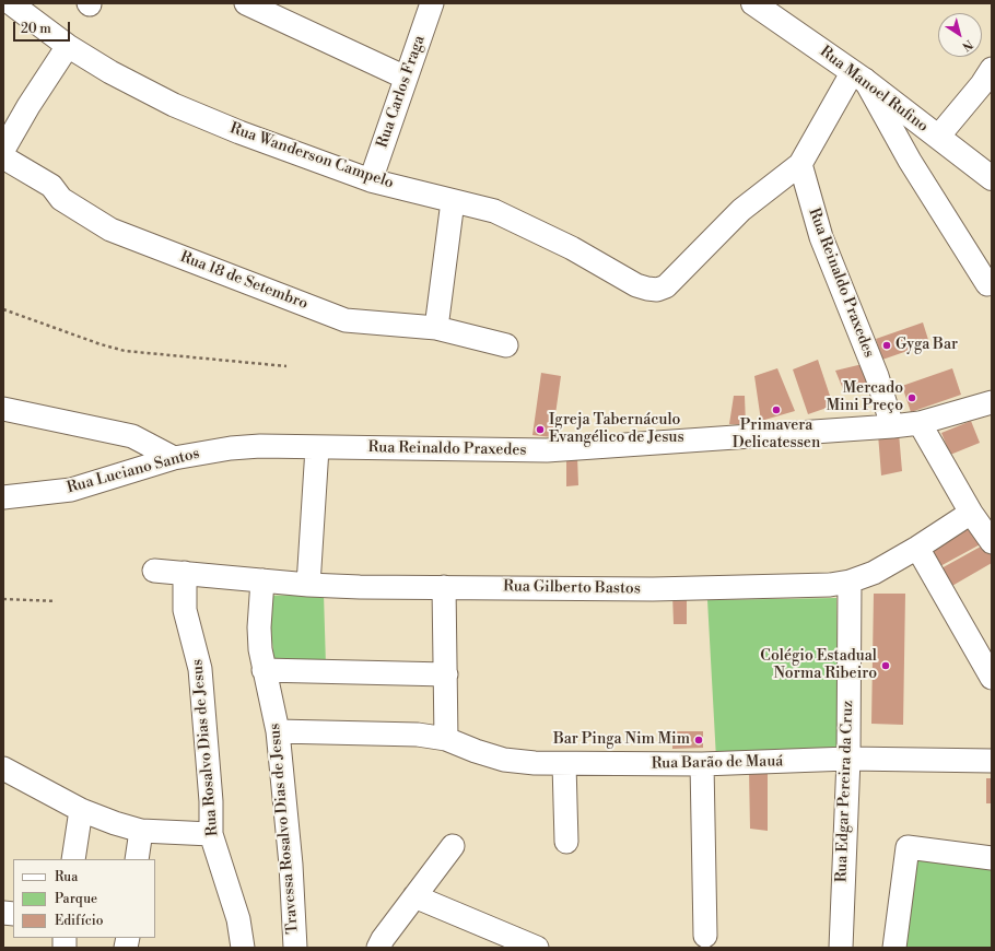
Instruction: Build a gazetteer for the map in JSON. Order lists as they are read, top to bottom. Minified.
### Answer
{"streets":{"main road":["Rua Manoel Rufino"],"street":["Rua Carlos Fraga","Rua Wanderson Campelo","Rua 18 de Setembro","Rua Reinaldo Praxedes","Rua Luciano Santos","Rua Gilberto Bastos","Rua Rosalvo Dias de Jesus","Rua Barão de Mauá","Rua Edgar Pereira da Cruz","Travessa Rosalvo Dias de Jesus"]},"crossings":[["Rua Carlos Fraga","Rua Wanderson Campelo"],["Rua Wanderson Campelo","Rua Reinaldo Praxedes"],["Rua Reinaldo Praxedes","Rua Luciano Santos"],["Rua Gilberto Bastos","Rua Rosalvo Dias de Jesus"],["Rua Gilberto Bastos","Rua Edgar Pereira da Cruz"],["Rua Gilberto Bastos","Travessa Rosalvo Dias de Jesus"],["Rua Barão de Mauá","Rua Edgar Pereira da Cruz"],["Rua Barão de Mauá","Travessa Rosalvo Dias de Jesus"]],"places":["Gyga Bar","Mercado Mini Preço","Primavera Delicatessen","Igreja Tabernáculo Evangélico de Jesus","Colégio Estadual Norma Ribeiro","Bar Pinga Nim Mim"],"legend":["Rua","Parque","Edifício"],"scale_bar":"20 m","north":"bottom right"}
